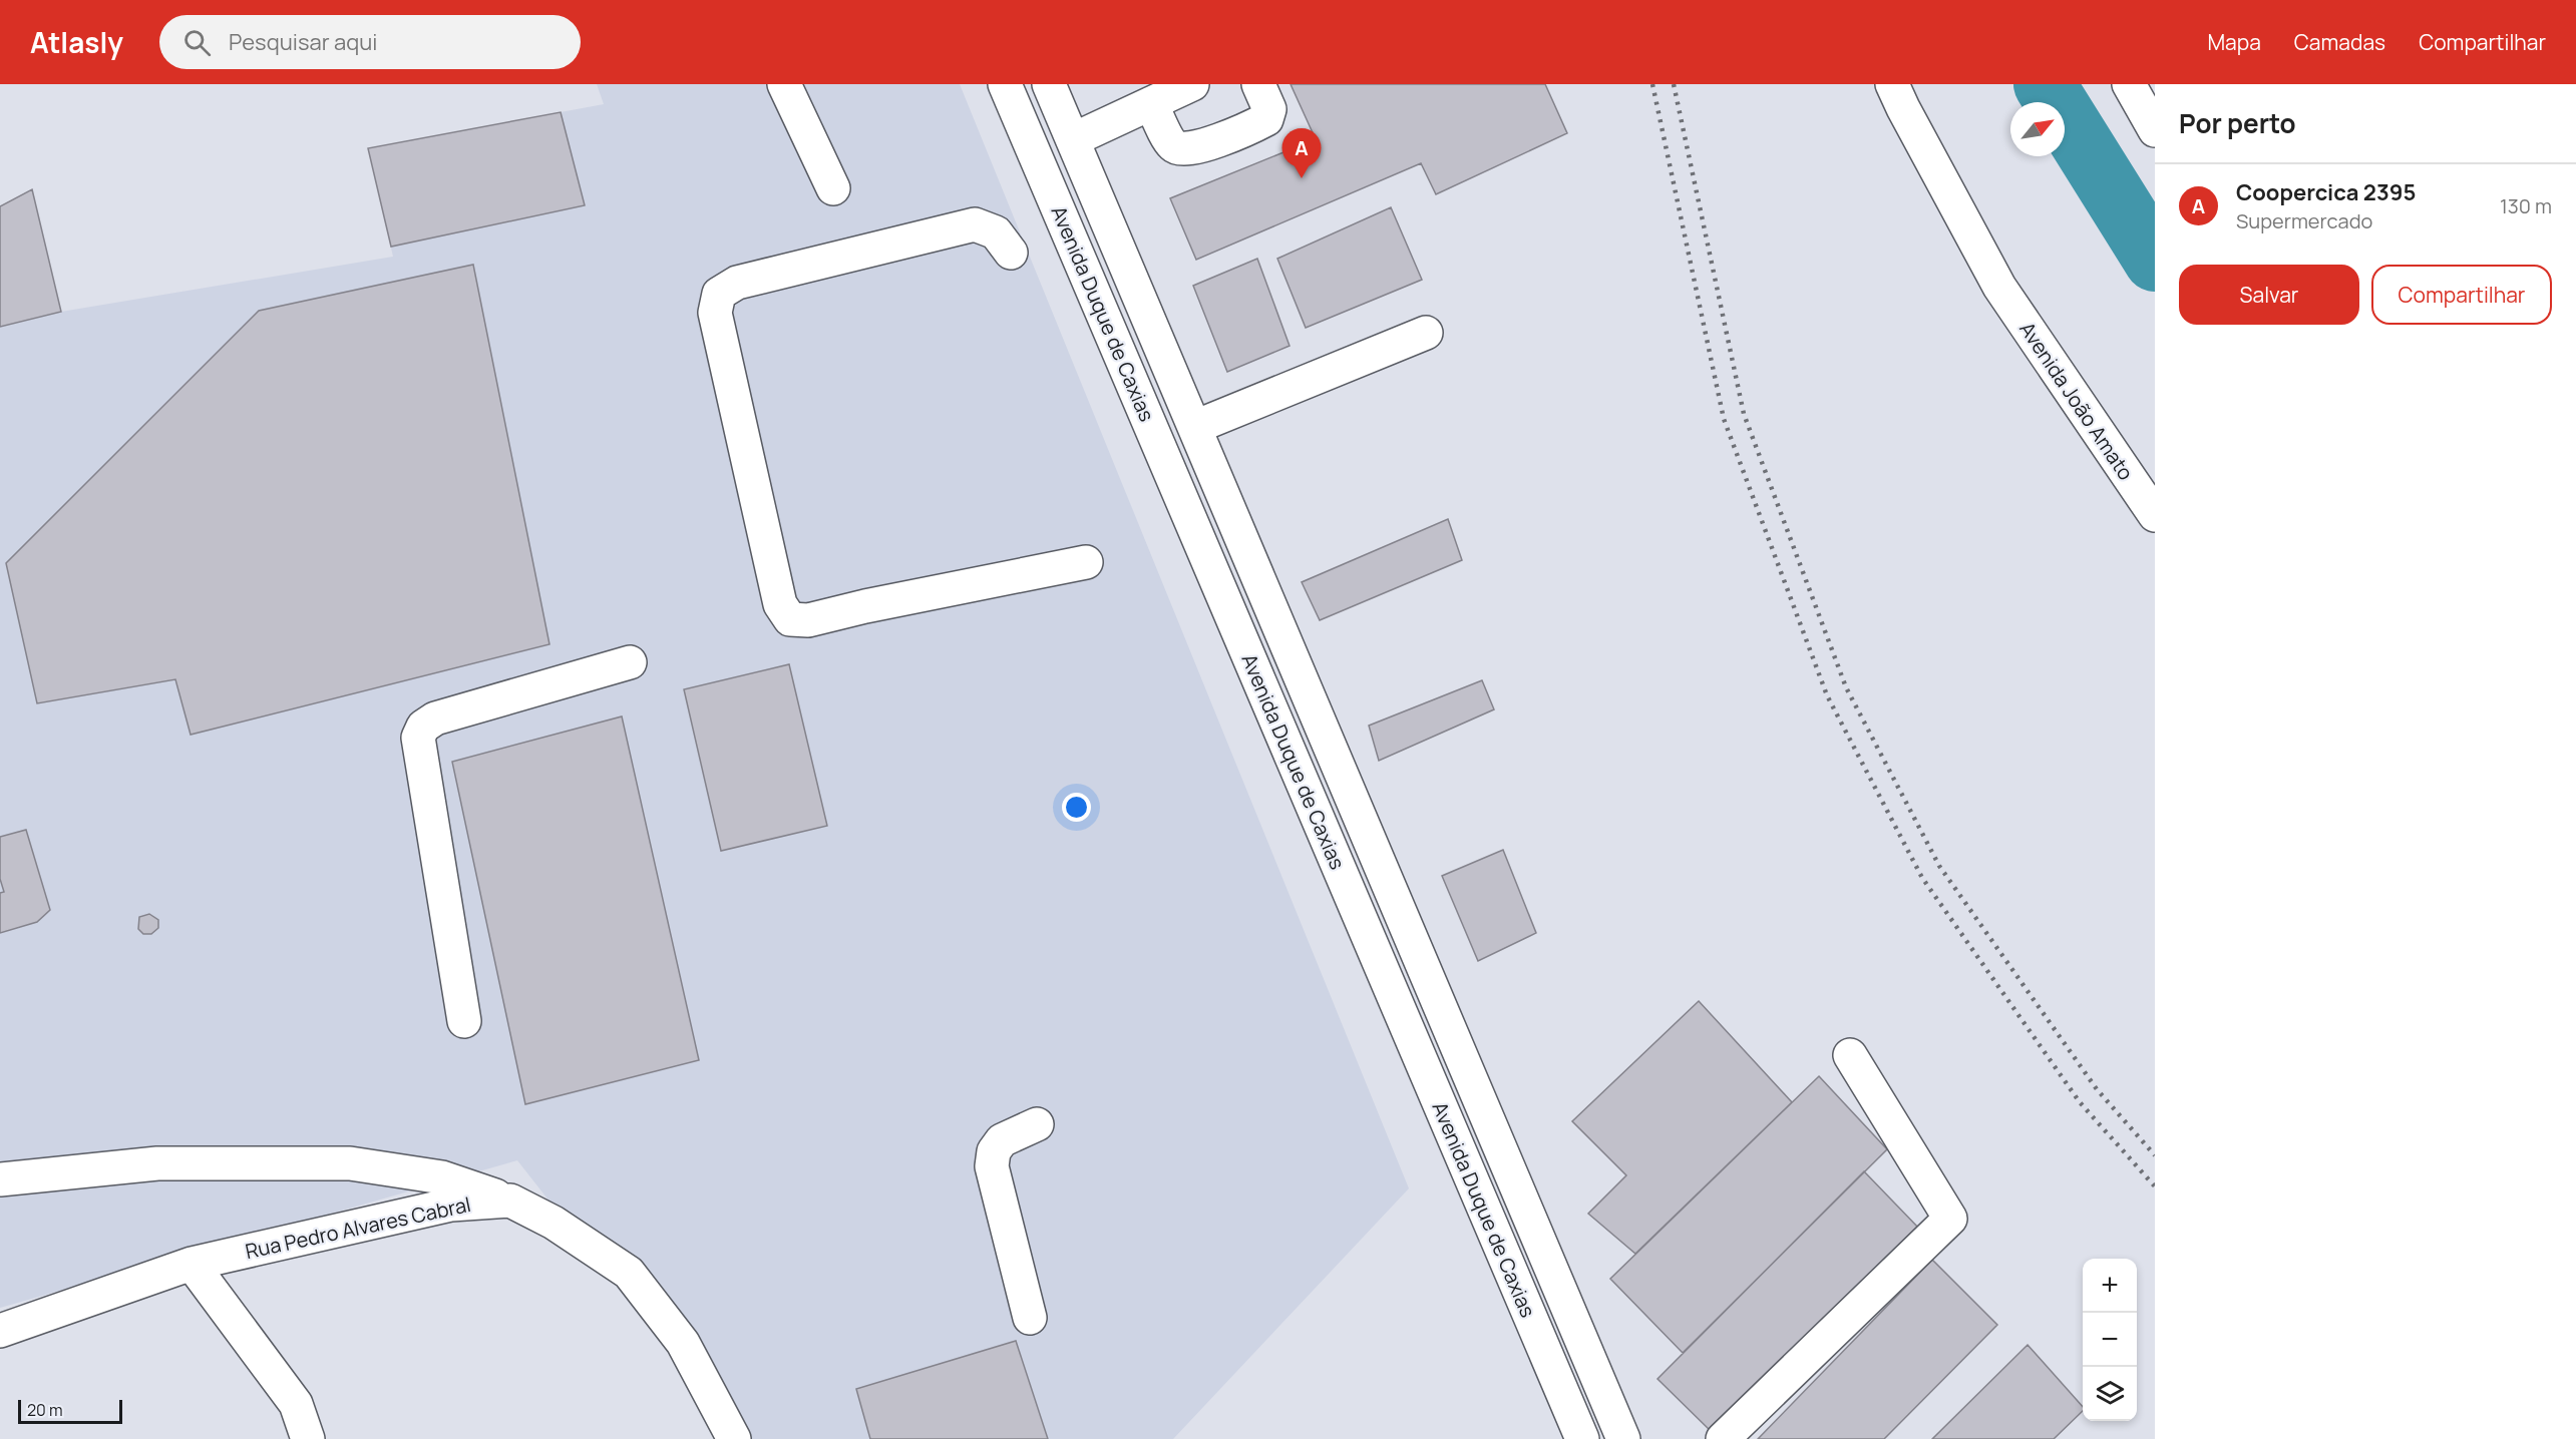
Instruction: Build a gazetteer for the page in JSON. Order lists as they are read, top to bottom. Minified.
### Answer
{"streets":{"main road":["Avenida Duque de Caxias","Avenida João Amato","Rua Pedro Alvares Cabral"]},"scale_bar":"20 m","north":"top right","page":{"header":"Atlasly","search":"Pesquisar aqui","nav":["Mapa","Camadas","Compartilhar"],"heading":"Por perto","pins":"A","list":[{"mark":"A","name":"Coopercica 2395","note":"Supermercado","value":"130 m"}],"buttons":["Salvar","Compartilhar"],"map_buttons":["+","−"],"scale":"20 m"}}
